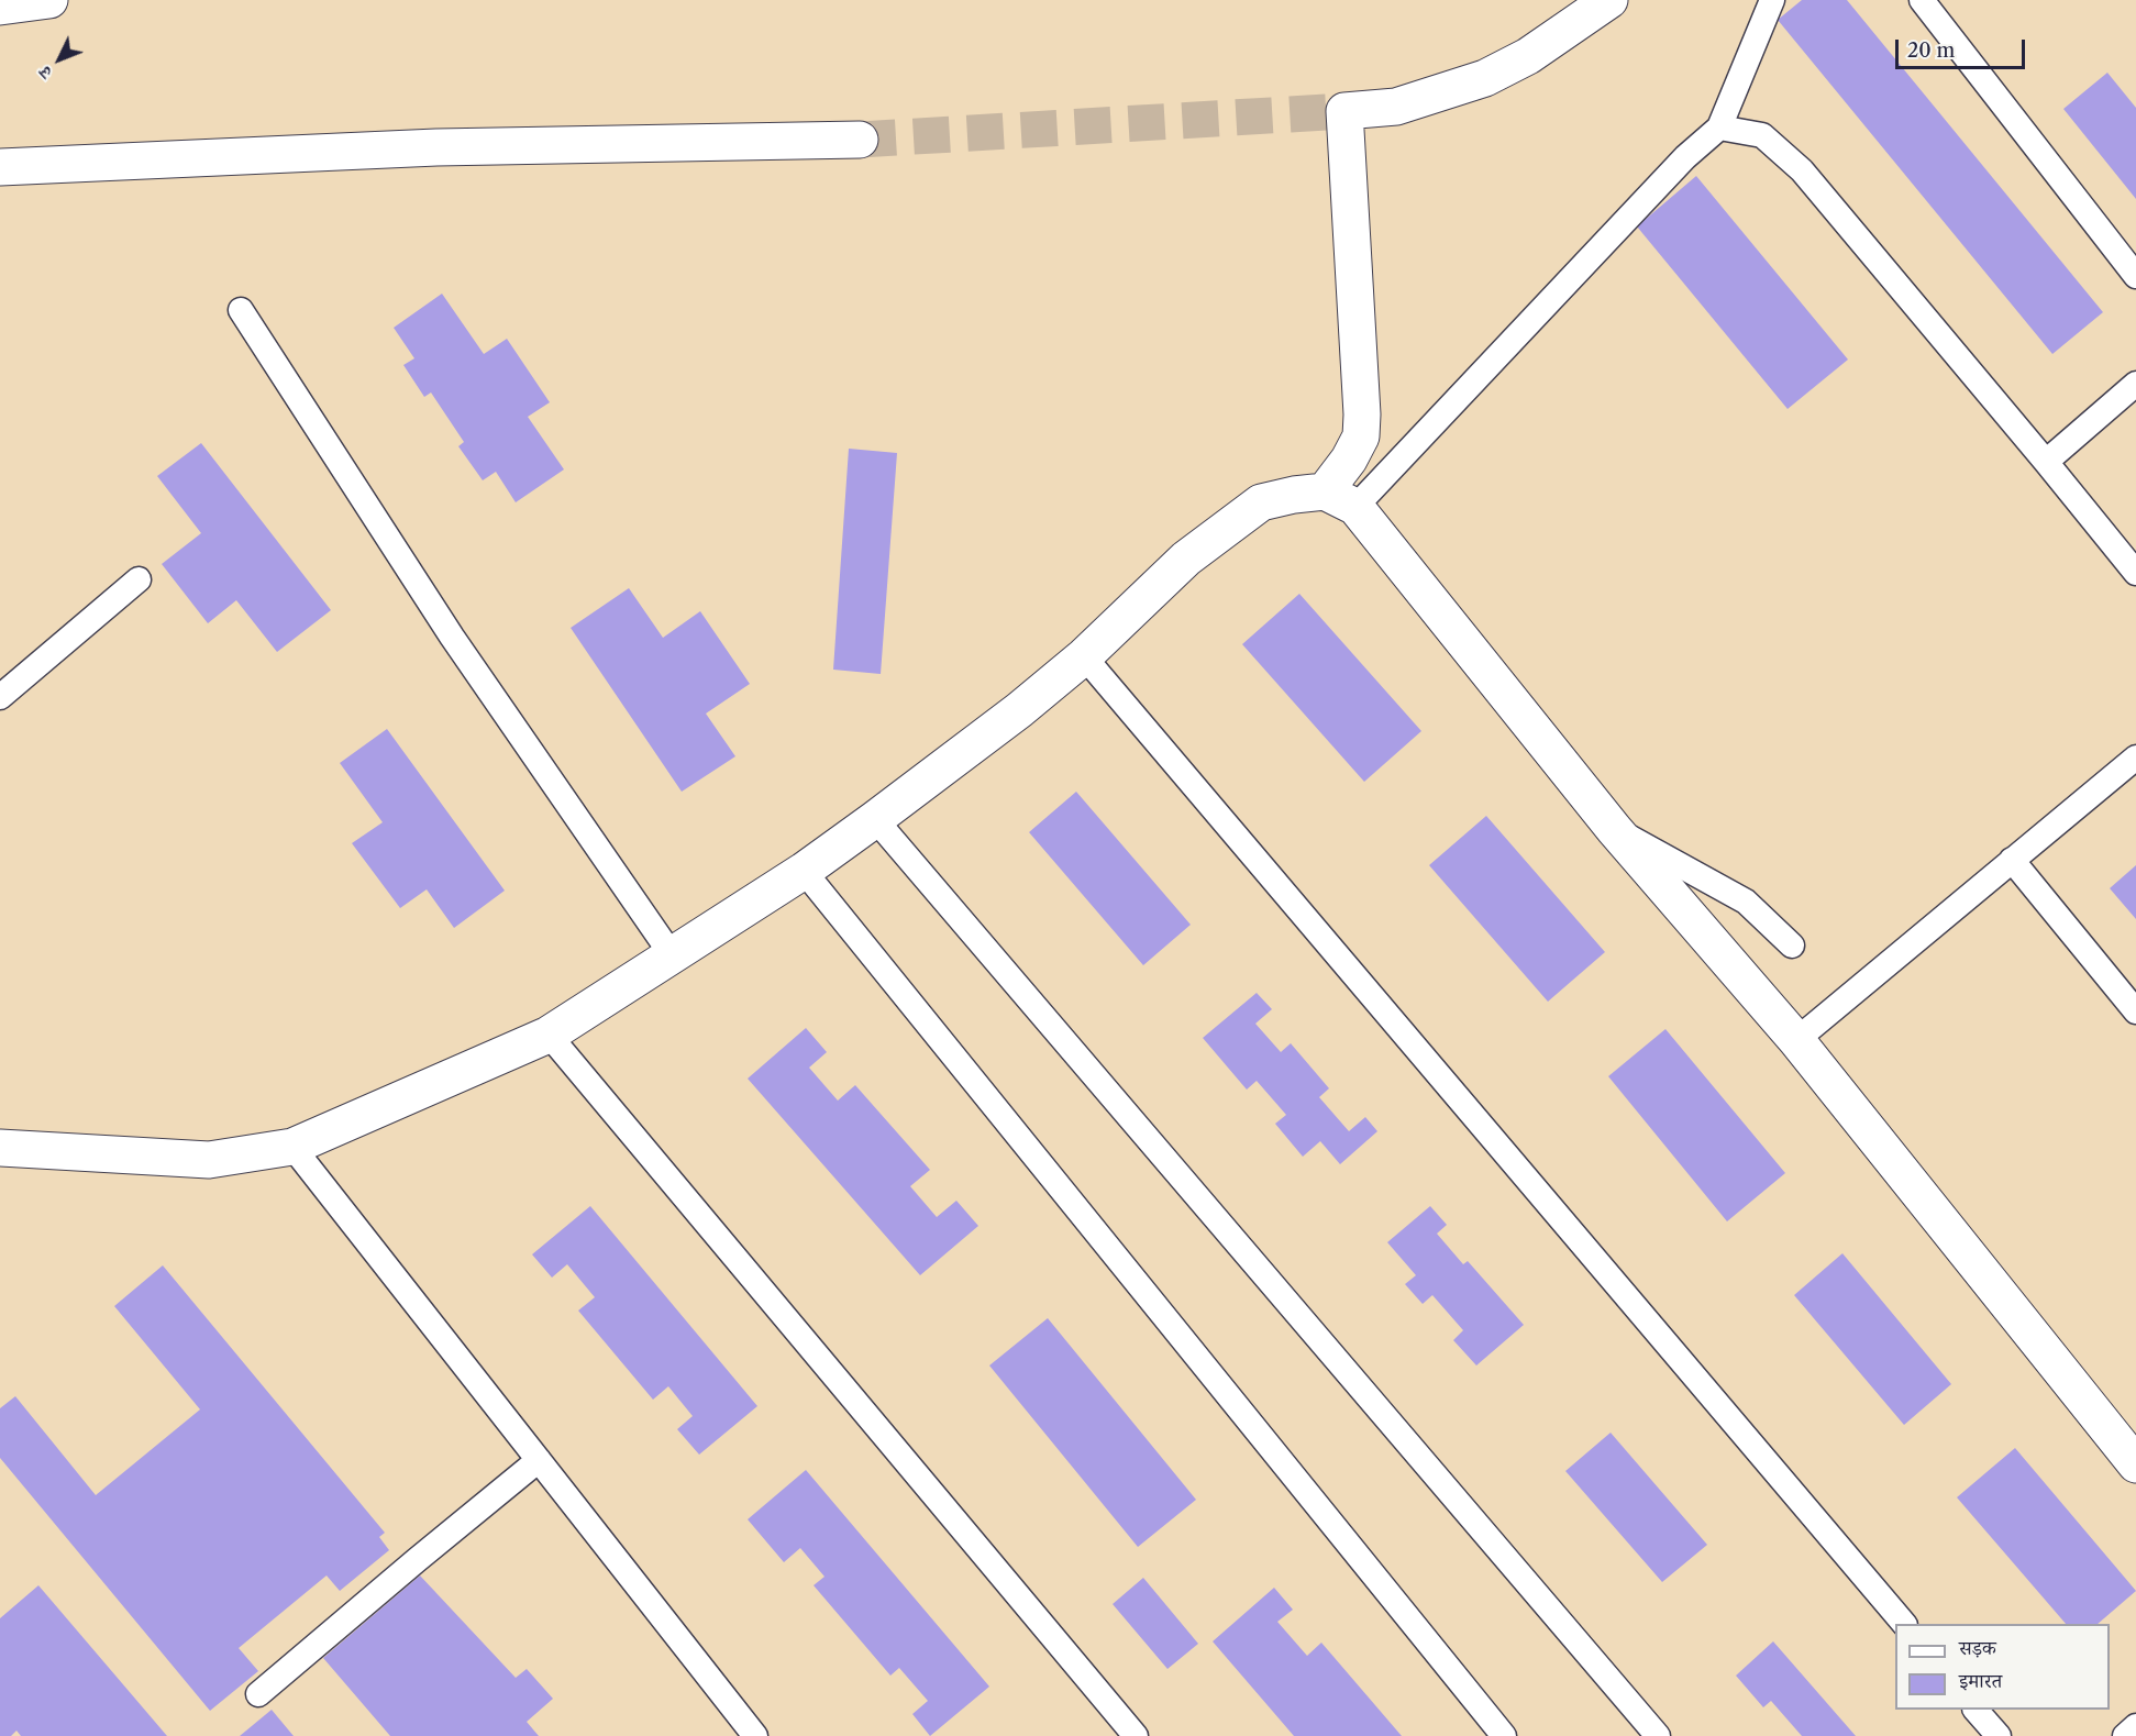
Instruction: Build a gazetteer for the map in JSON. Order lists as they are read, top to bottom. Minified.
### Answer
{"legend":["सड़क","इमारत"],"scale_bar":"20 m","north":"bottom left"}
